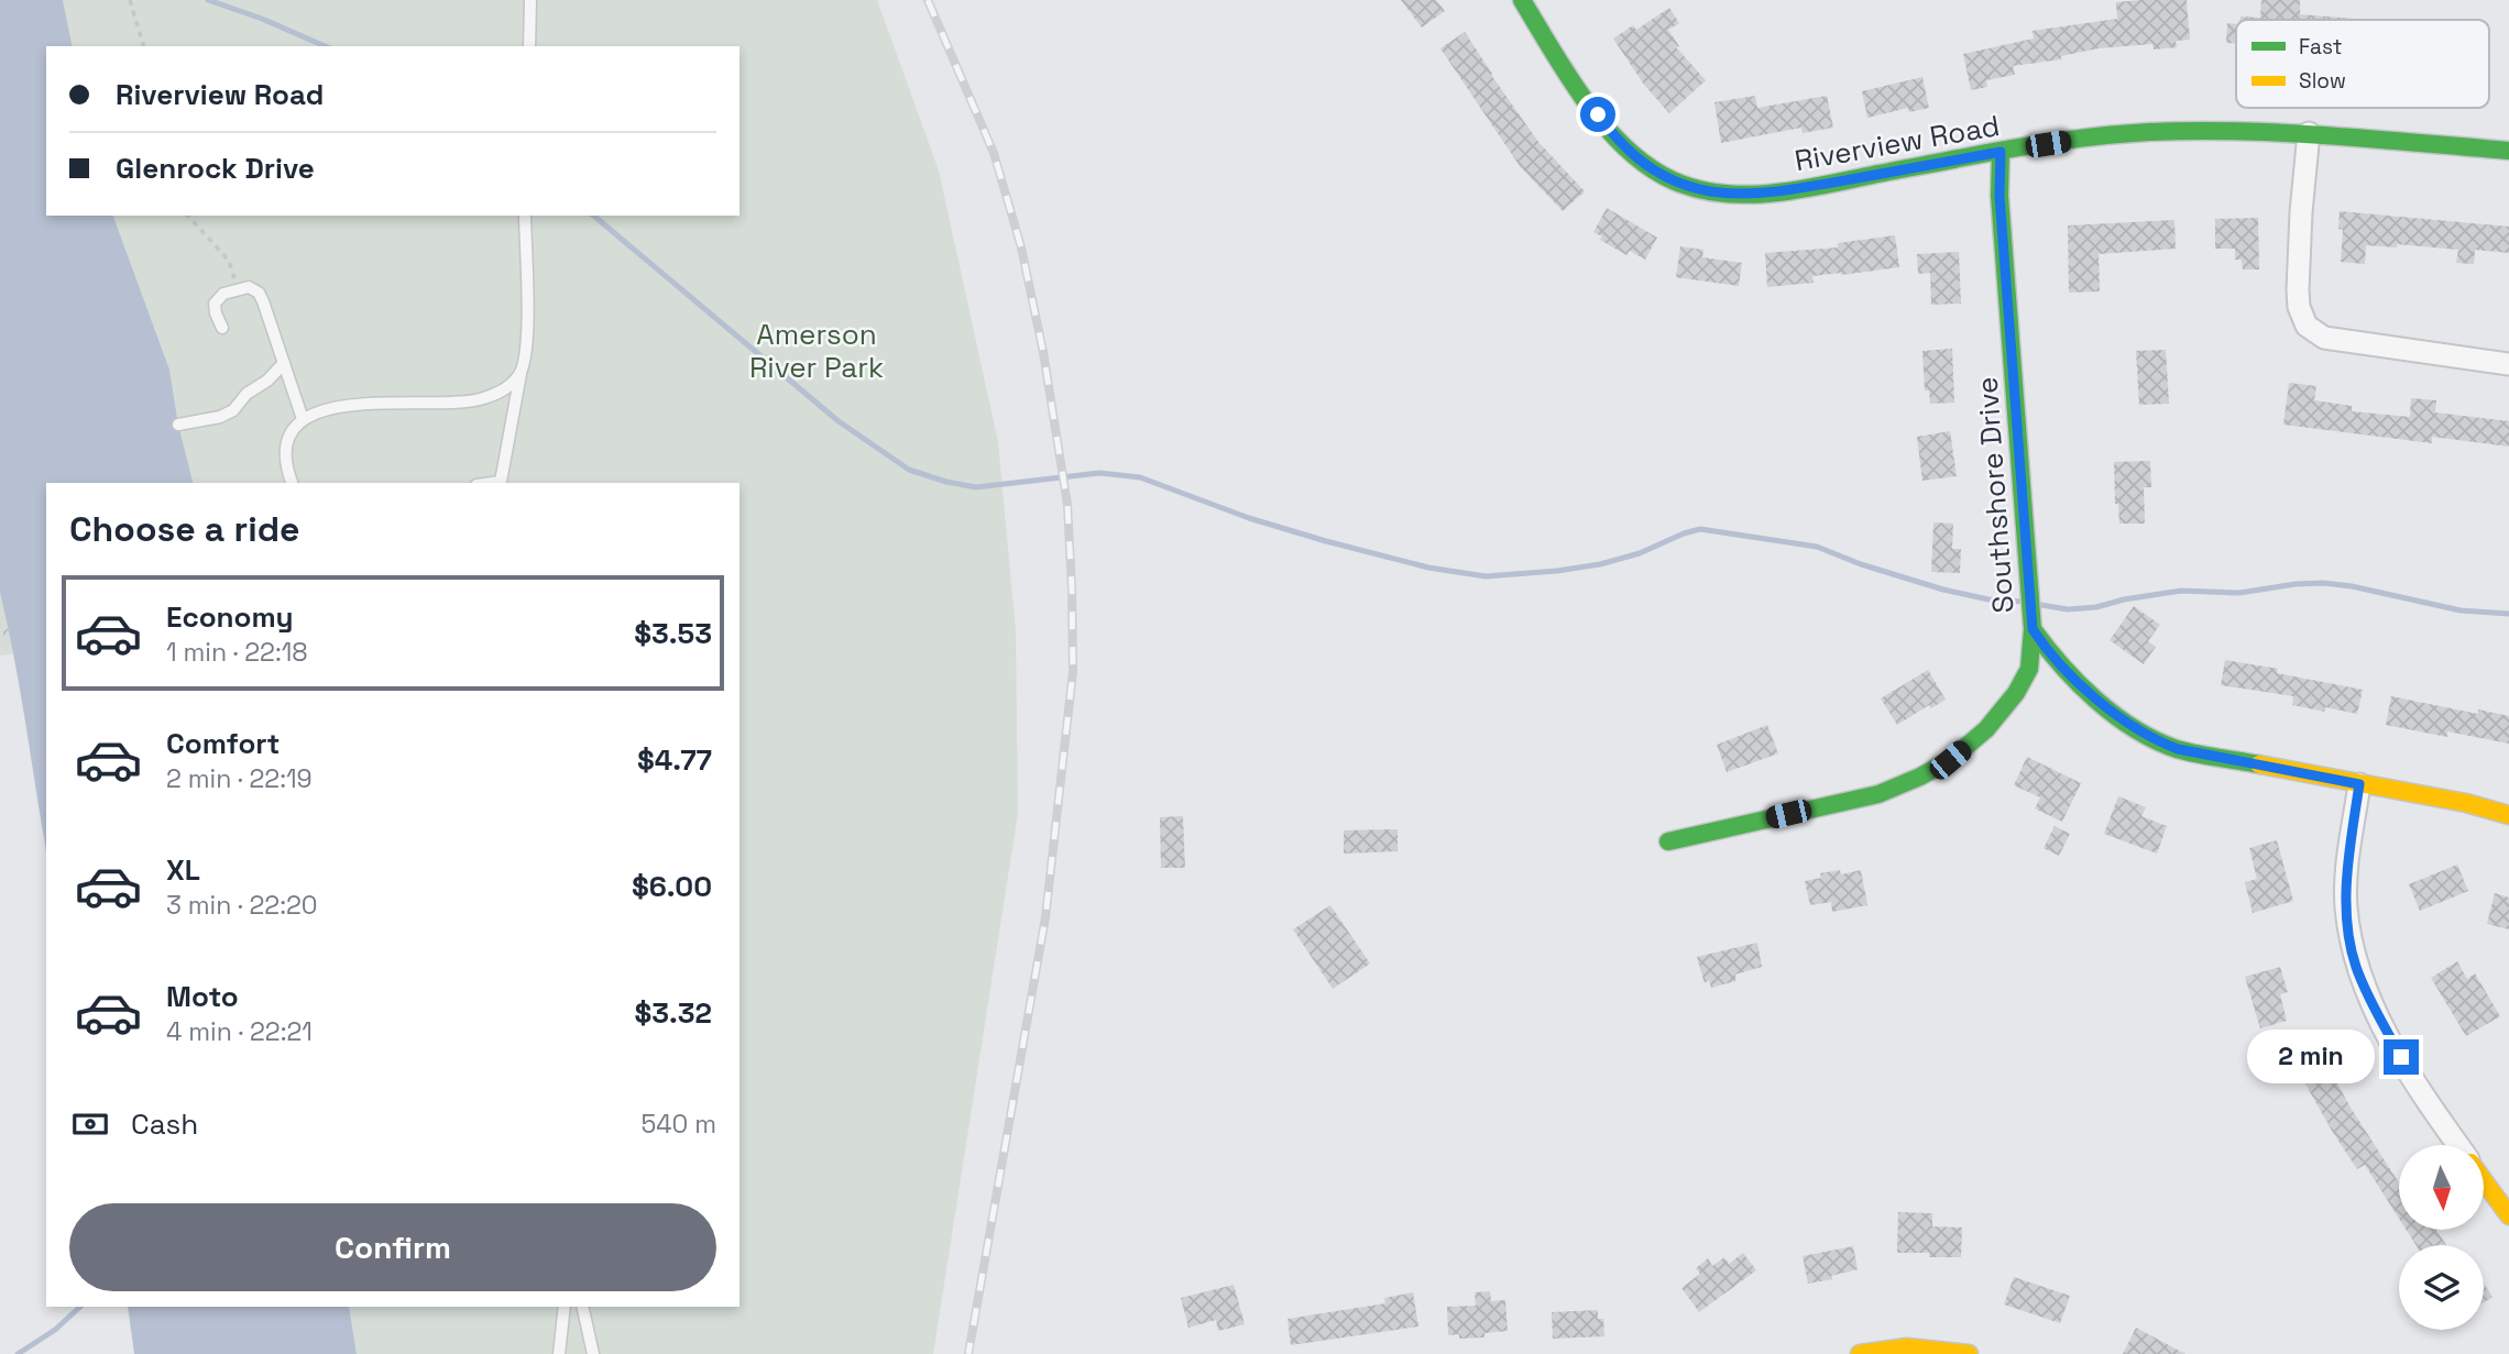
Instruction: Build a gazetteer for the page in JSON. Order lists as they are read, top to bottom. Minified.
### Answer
{"streets":{"street":["Riverview Road","Southshore Drive"]},"crossings":[["Riverview Road","Southshore Drive"]],"parks":["Amerson River Park"],"legend":["Fast","Slow"],"north":"bottom","page":{"banner":["Riverview Road","Glenrock Drive"],"heading":"Choose a ride","list":[{"name":"Economy","note":"1 min · 22:18","value":"$3.53"},{"name":"Comfort","note":"2 min · 22:19","value":"$4.77"},{"name":"XL","note":"3 min · 22:20","value":"$6.00"},{"name":"Moto","note":"4 min · 22:21","value":"$3.32"}],"bubble":"2 min","pay":["Cash","540 m"],"buttons":"Confirm"}}
